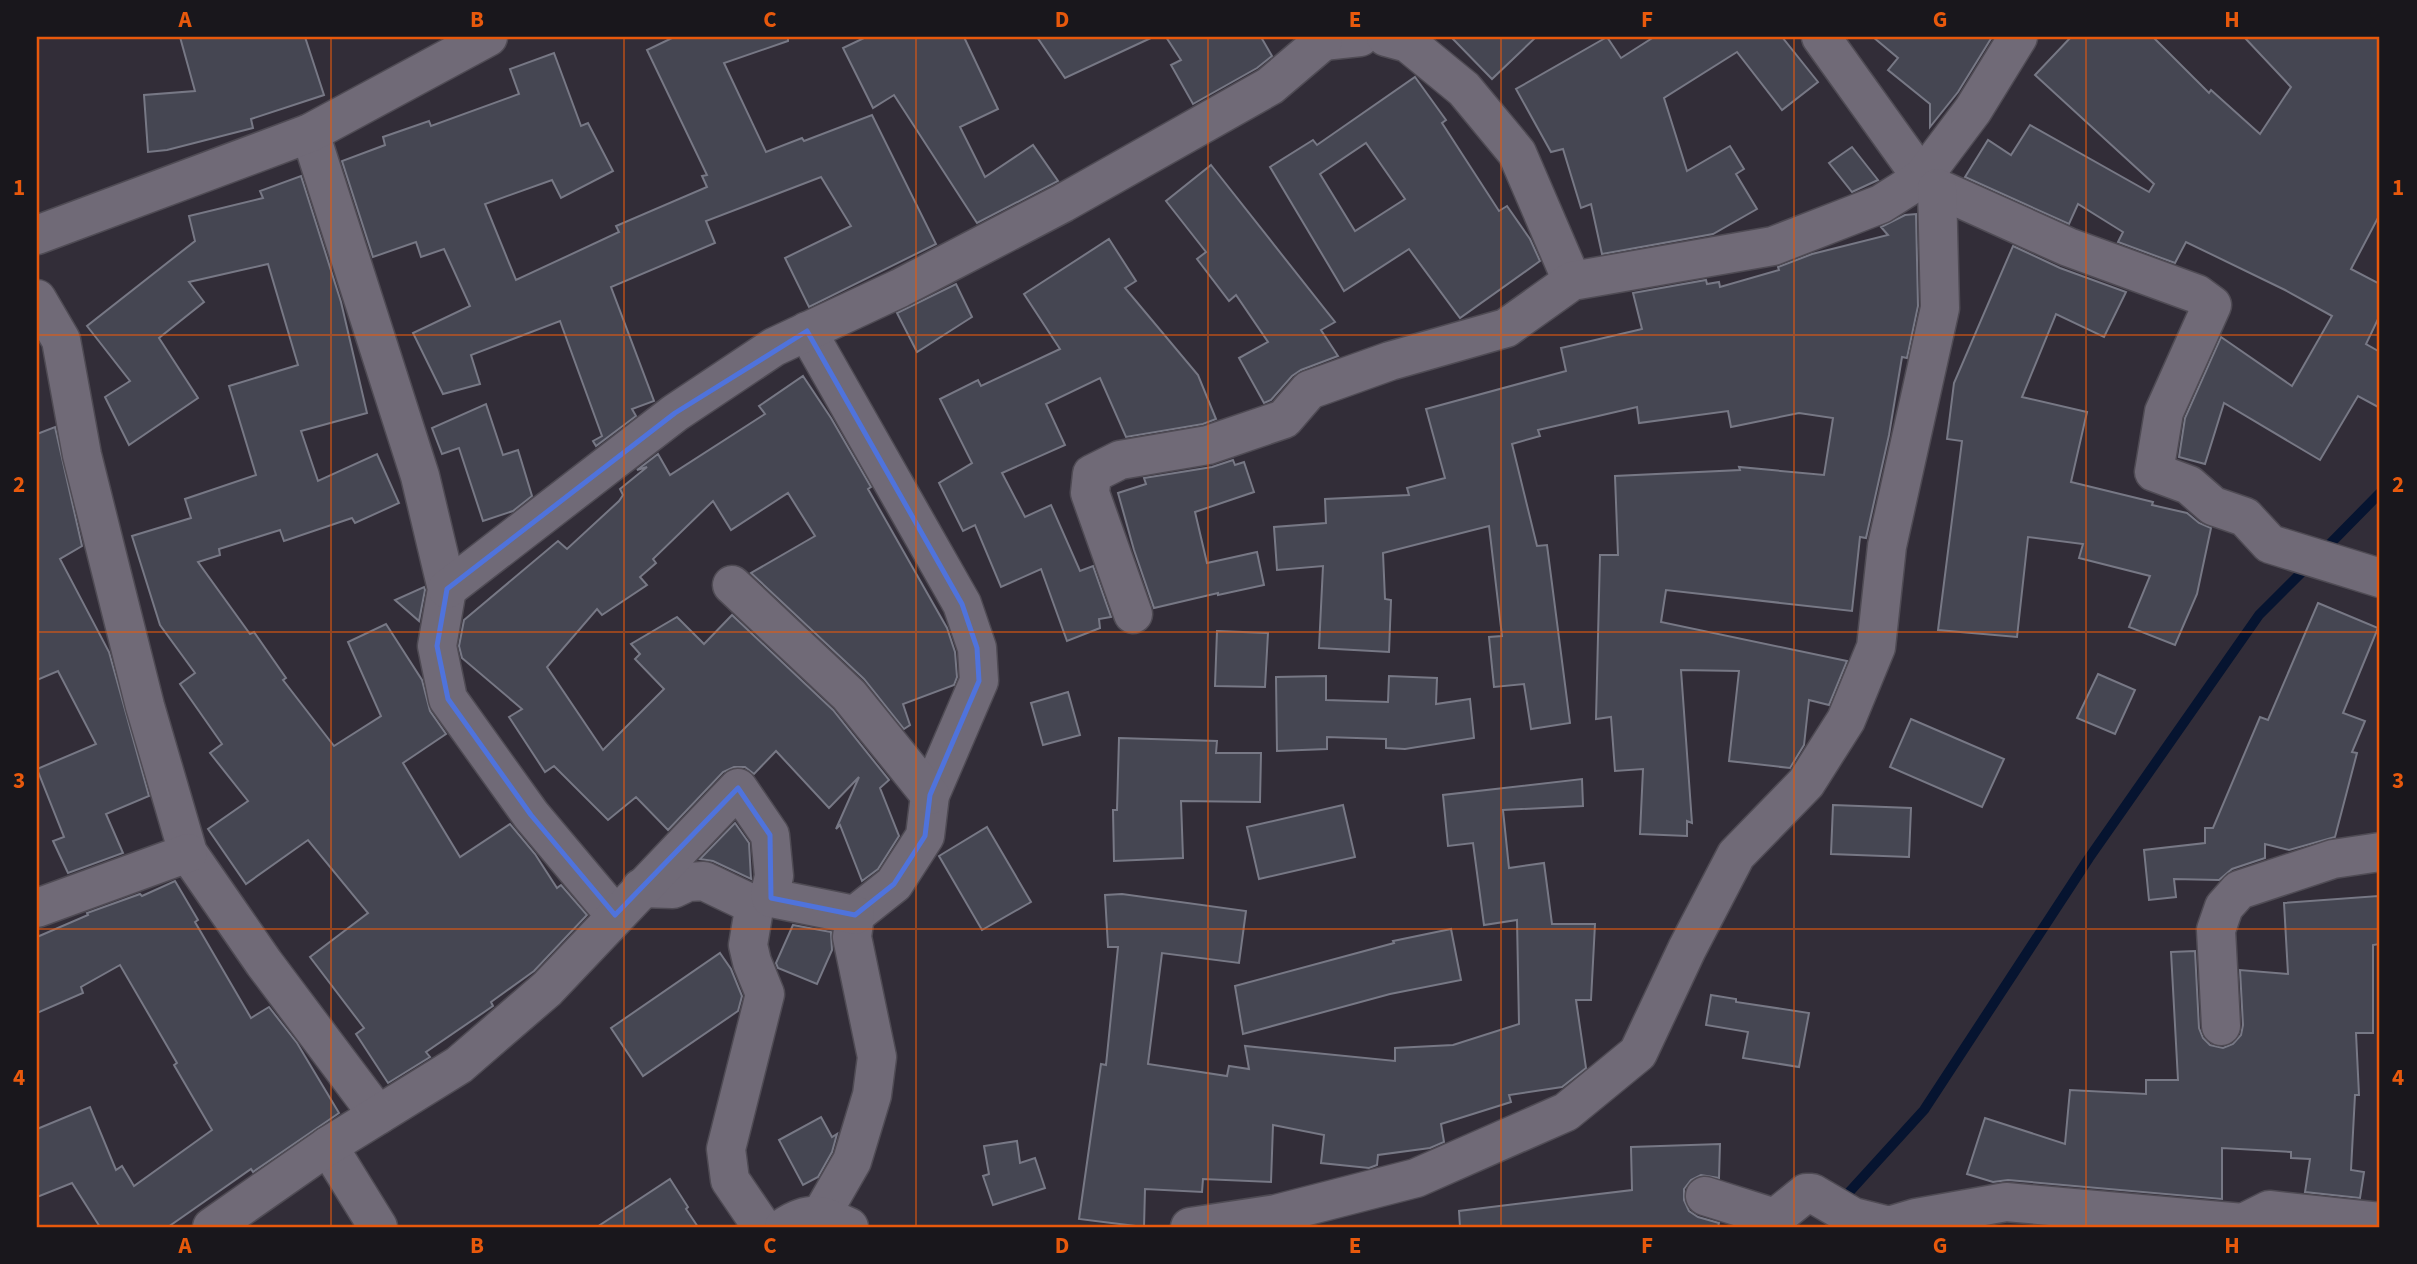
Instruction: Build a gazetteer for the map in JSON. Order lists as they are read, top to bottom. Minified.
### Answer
{"grid":{"columns":["A","B","C","D","E","F","G","H"],"rows":["1","2","3","4"]}}
